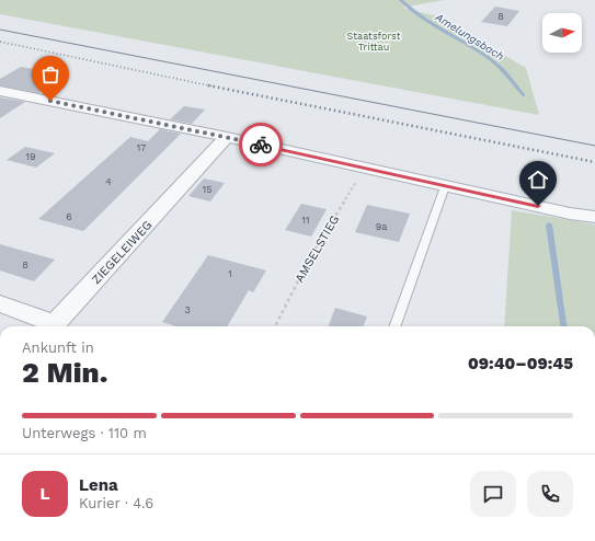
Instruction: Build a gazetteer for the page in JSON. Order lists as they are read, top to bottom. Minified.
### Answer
{"streets":{"street":["ZIEGELEIWEG"],"path":["AMSELSTIEG"]},"water":["Amelungsbach"],"parks":["Staatsforst Trittau"],"house_numbers":["8","17","19","4","15","6","11","9a","8","1","3"],"north":"right","page":{"heading":["2 Min.","Ankunft in","09:40–09:45"],"panel":["Lena","Kurier · 4.6"],"bar":"Unterwegs · 110 m","round":"L"}}
